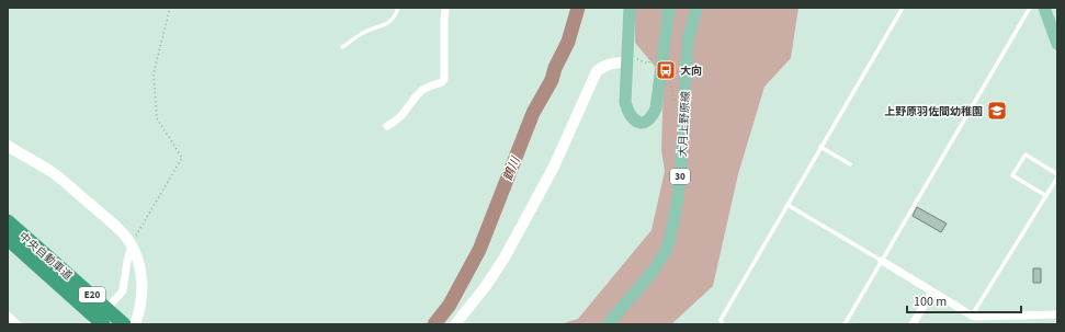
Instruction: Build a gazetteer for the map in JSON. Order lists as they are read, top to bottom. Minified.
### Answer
{"streets":{"highway":["中央自動車道","E20"],"main road":["大月上野原線","30"]},"water":["鶴川"],"places":{"bus stop":["大向"],"school or university":["上野原羽佐間幼稚園"]},"scale_bar":"100 m"}
